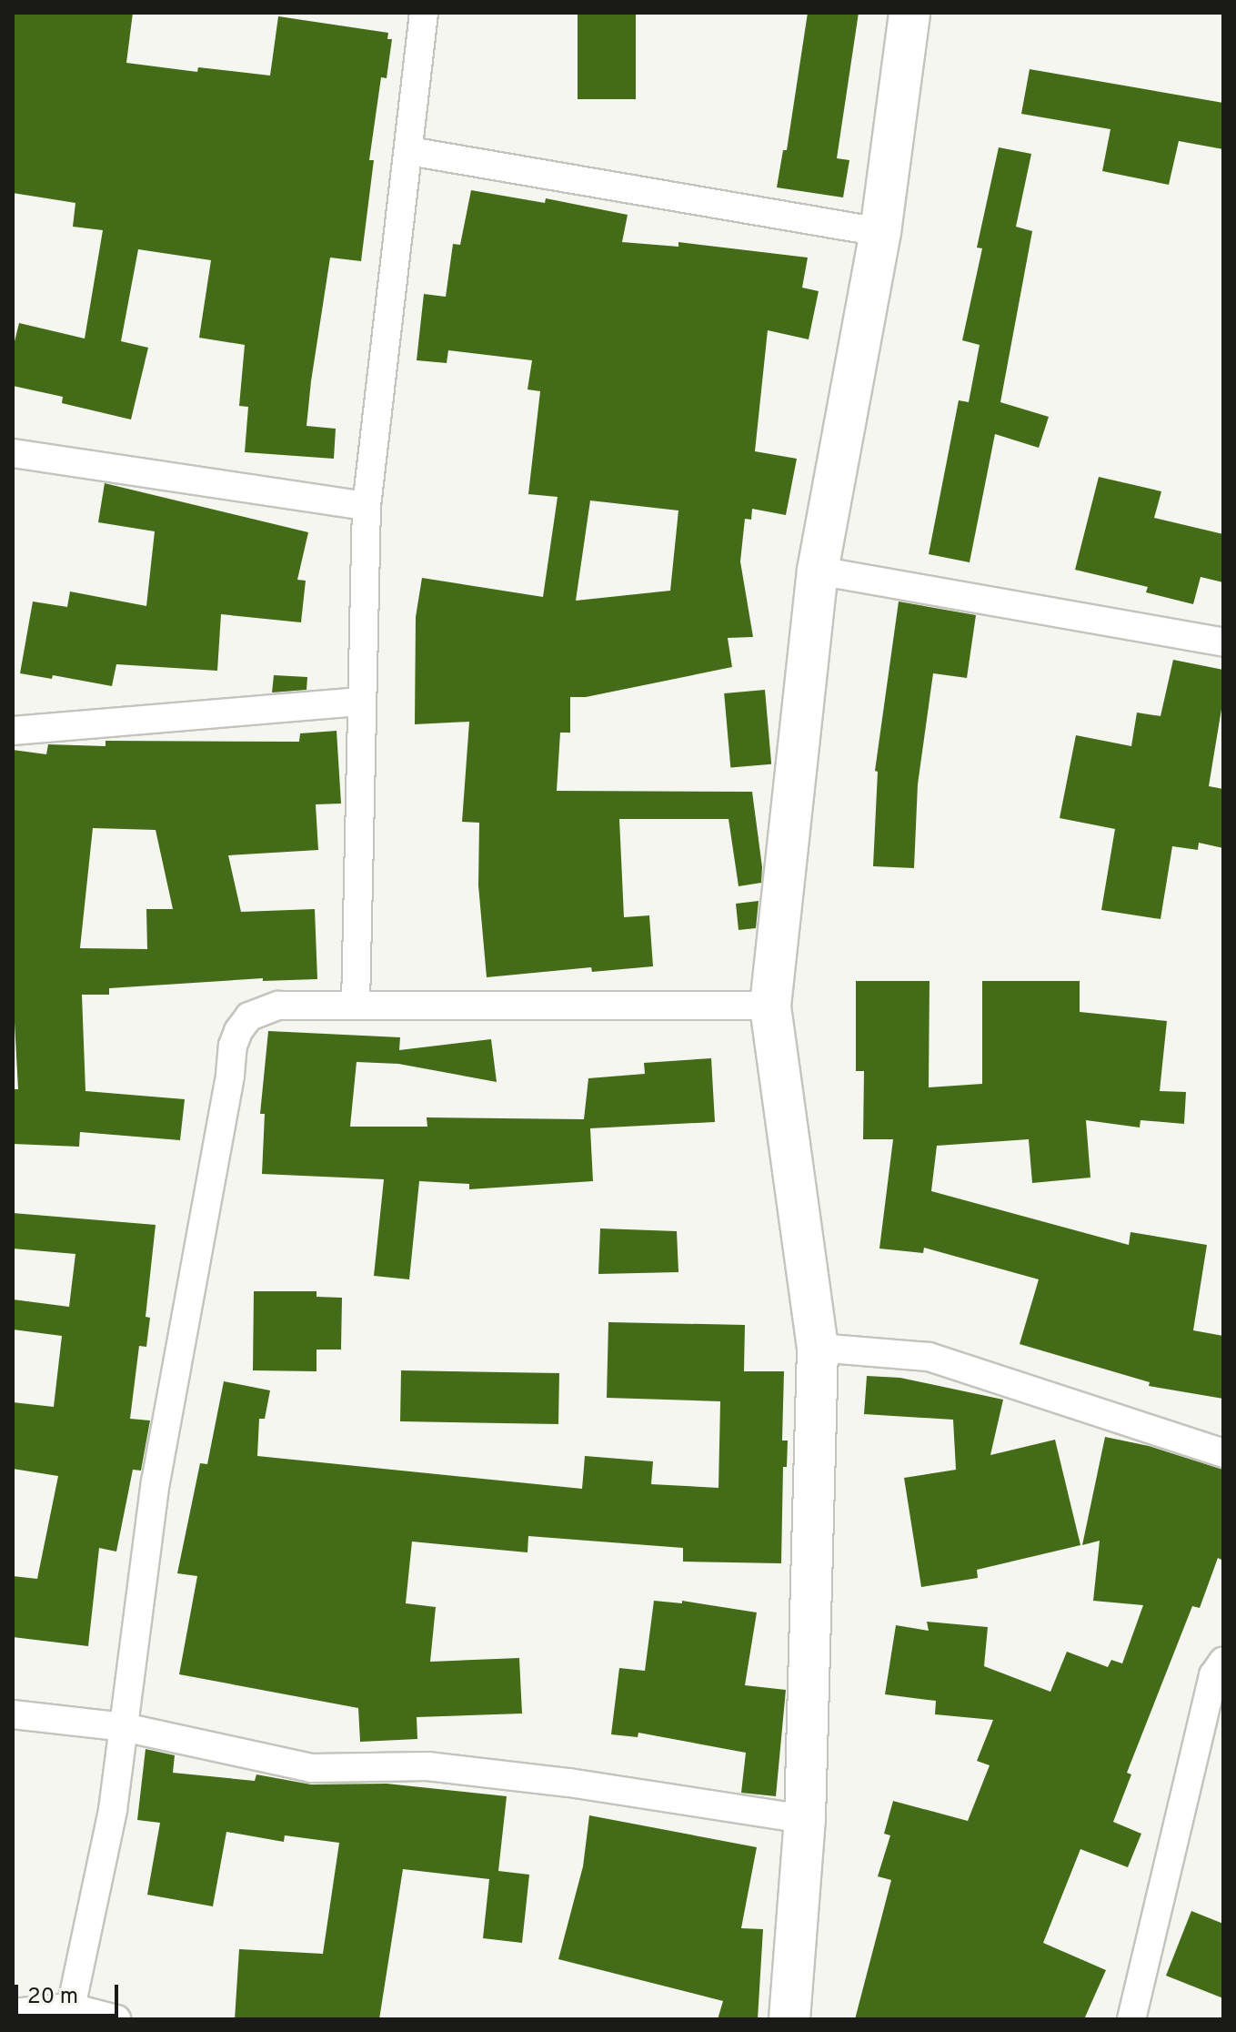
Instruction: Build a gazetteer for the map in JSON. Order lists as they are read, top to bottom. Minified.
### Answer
{"scale_bar":"20 m"}
